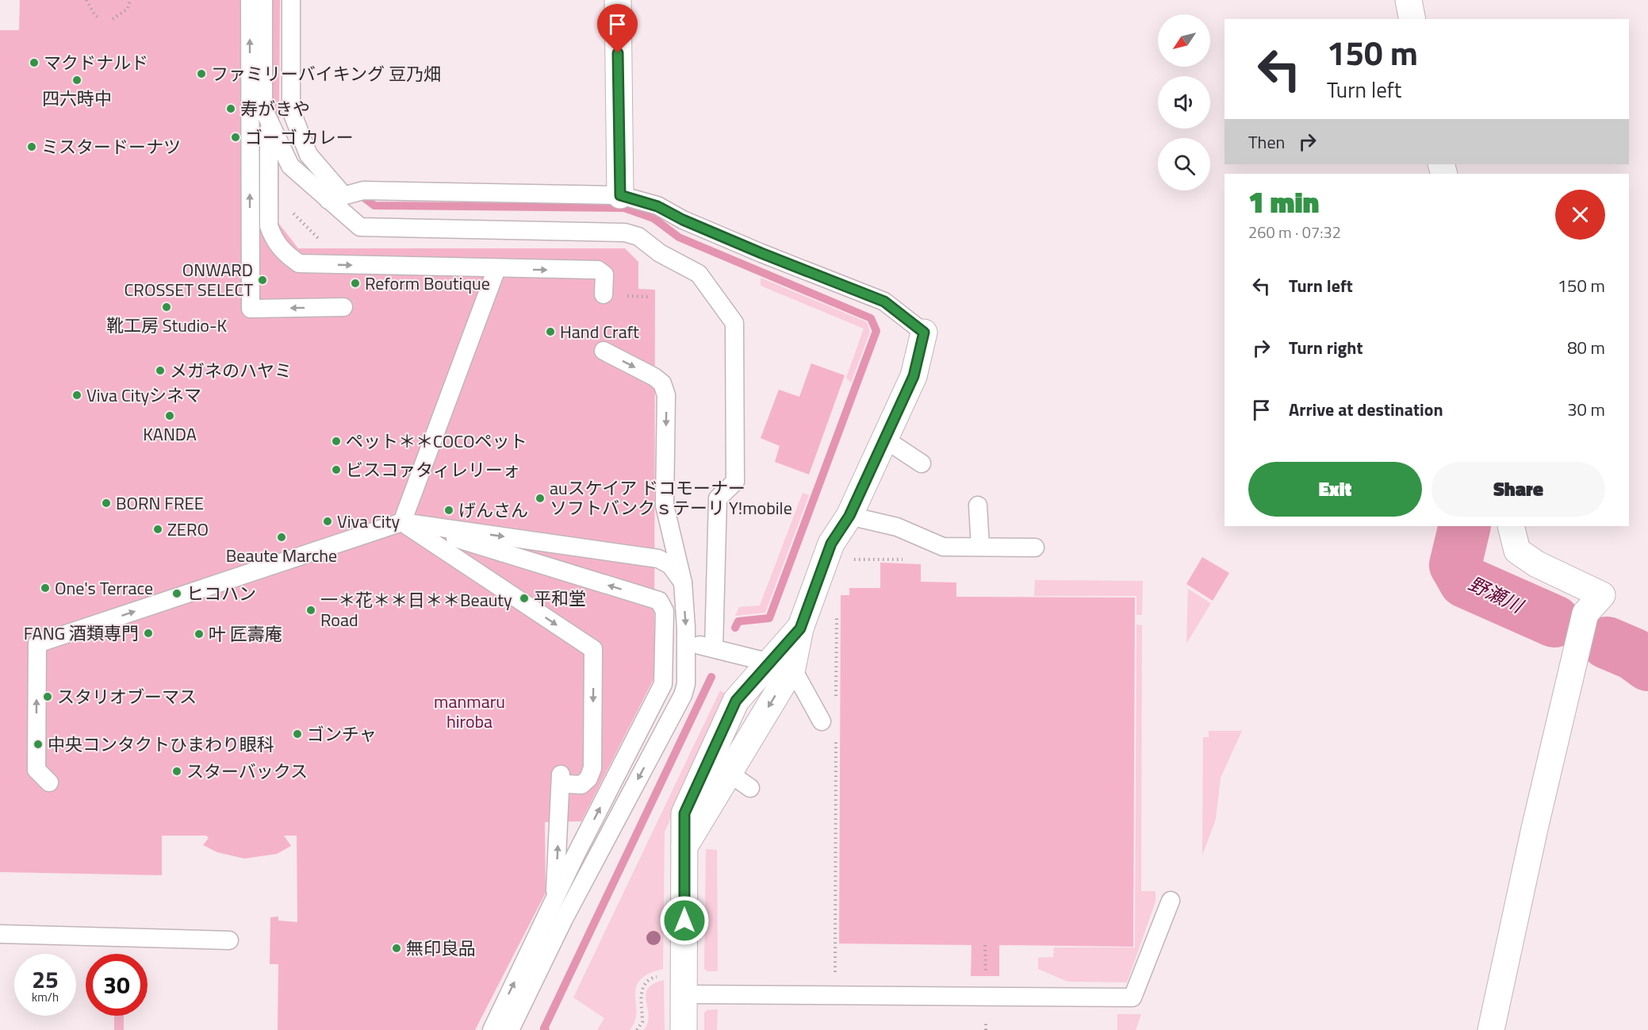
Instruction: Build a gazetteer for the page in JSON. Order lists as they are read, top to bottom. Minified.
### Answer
{"water":["野瀬川"],"parks":["manmaru hiroba"],"places":["マクドナルド","ファミリーバイキング 豆乃畑","四六時中","寿がきや","ゴーゴ カレー","ミスタードーナツ","ONWARD CROSSET SELECT","Reform Boutique","靴工房 Studio-K","Hand Craft","メガネのハヤミ","Viva Cityシネマ","KANDA","ペット＊＊COCOペット","ビスコァタィレリーォ","auスケイア ドコモーナー ソフトバンクｓテーリ Y!mobile","BORN FREE","げんさん","Viva City","ZERO","Beaute Marche","One's Terrace","ヒコハン","平和堂","一＊花＊＊日＊＊Beauty Road","FANG 酒類専門","叶 匠壽庵","スタリオブーマス","ゴンチャ","中央コンタクトひまわり眼科","スターバックス","無印良品"],"north":"bottom left","page":{"turn":["150 m","Turn left"],"then":"Then","heading":["1 min","260 m · 07:32"],"list":[{"name":"Turn left","value":"150 m"},{"name":"Turn right","value":"80 m"},{"name":"Arrive at destination","value":"30 m"}],"buttons":["Exit","Share"],"speed":"25 km/h","limit":"30"}}
